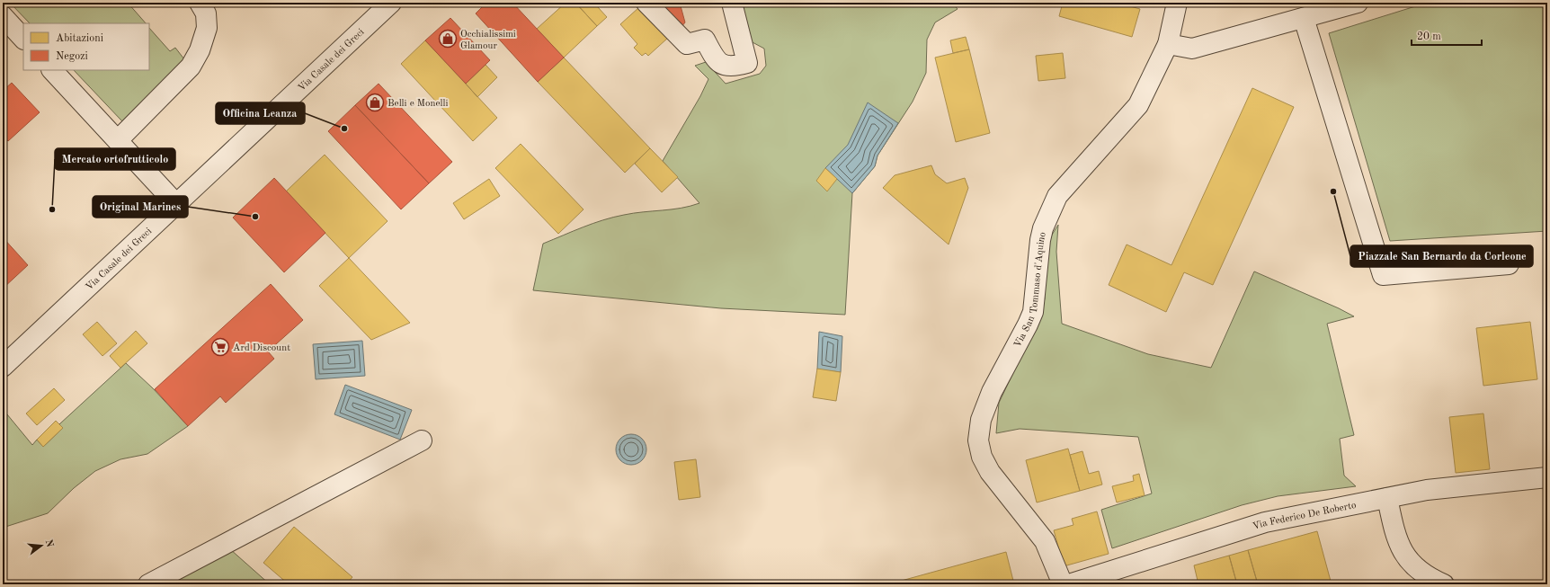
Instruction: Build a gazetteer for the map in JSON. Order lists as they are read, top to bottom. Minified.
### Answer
{"streets":{"street":["Via Casale dei Greci","Via San Tommaso d'Aquino","Via Federico De Roberto"]},"places":{"shop":["Occhialissimi Glamour","Belli e Monelli"],"other":["Officina Leanza","Piazzale San Bernardo da Corleone","Mercato ortofrutticolo","Original Marines"],"supermarket":["Ard Discount"]},"legend":["Abitazioni","Negozi"],"scale_bar":"20 m","north":"right"}
